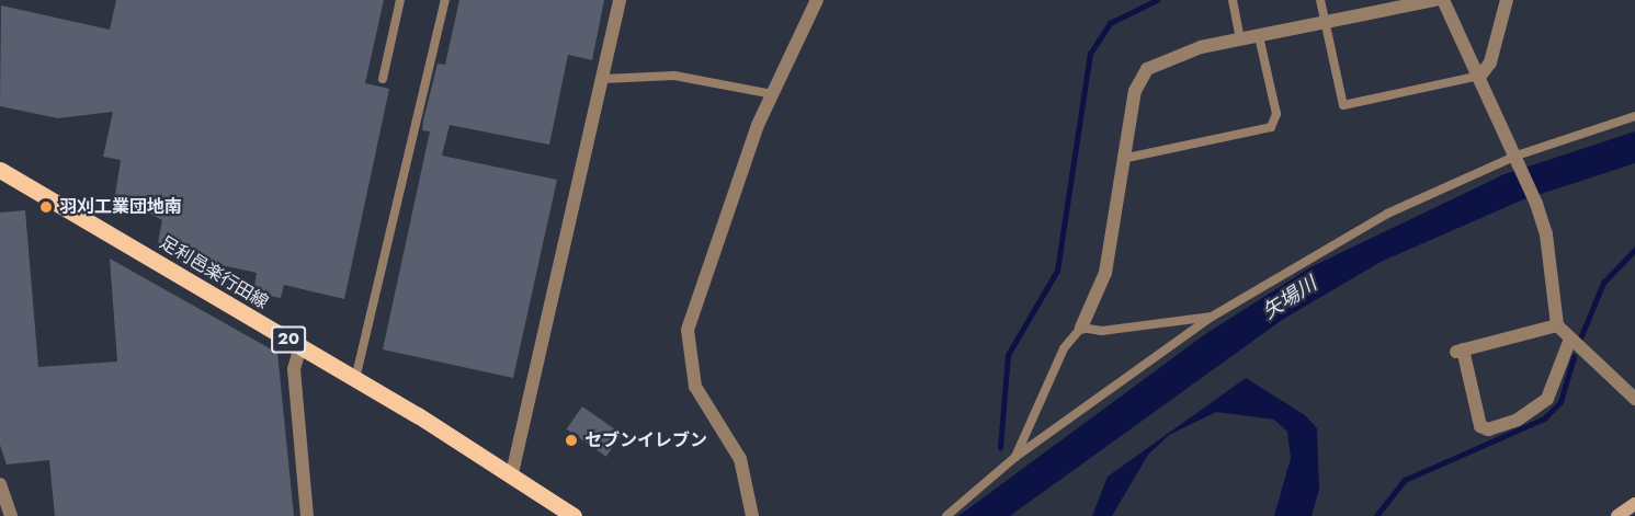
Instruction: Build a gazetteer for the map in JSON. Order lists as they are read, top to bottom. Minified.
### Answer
{"streets":{"main road":["足利邑楽行田線","20"]},"water":["矢場川"],"places":["羽刈工業団地南","セブンイレブン"]}
